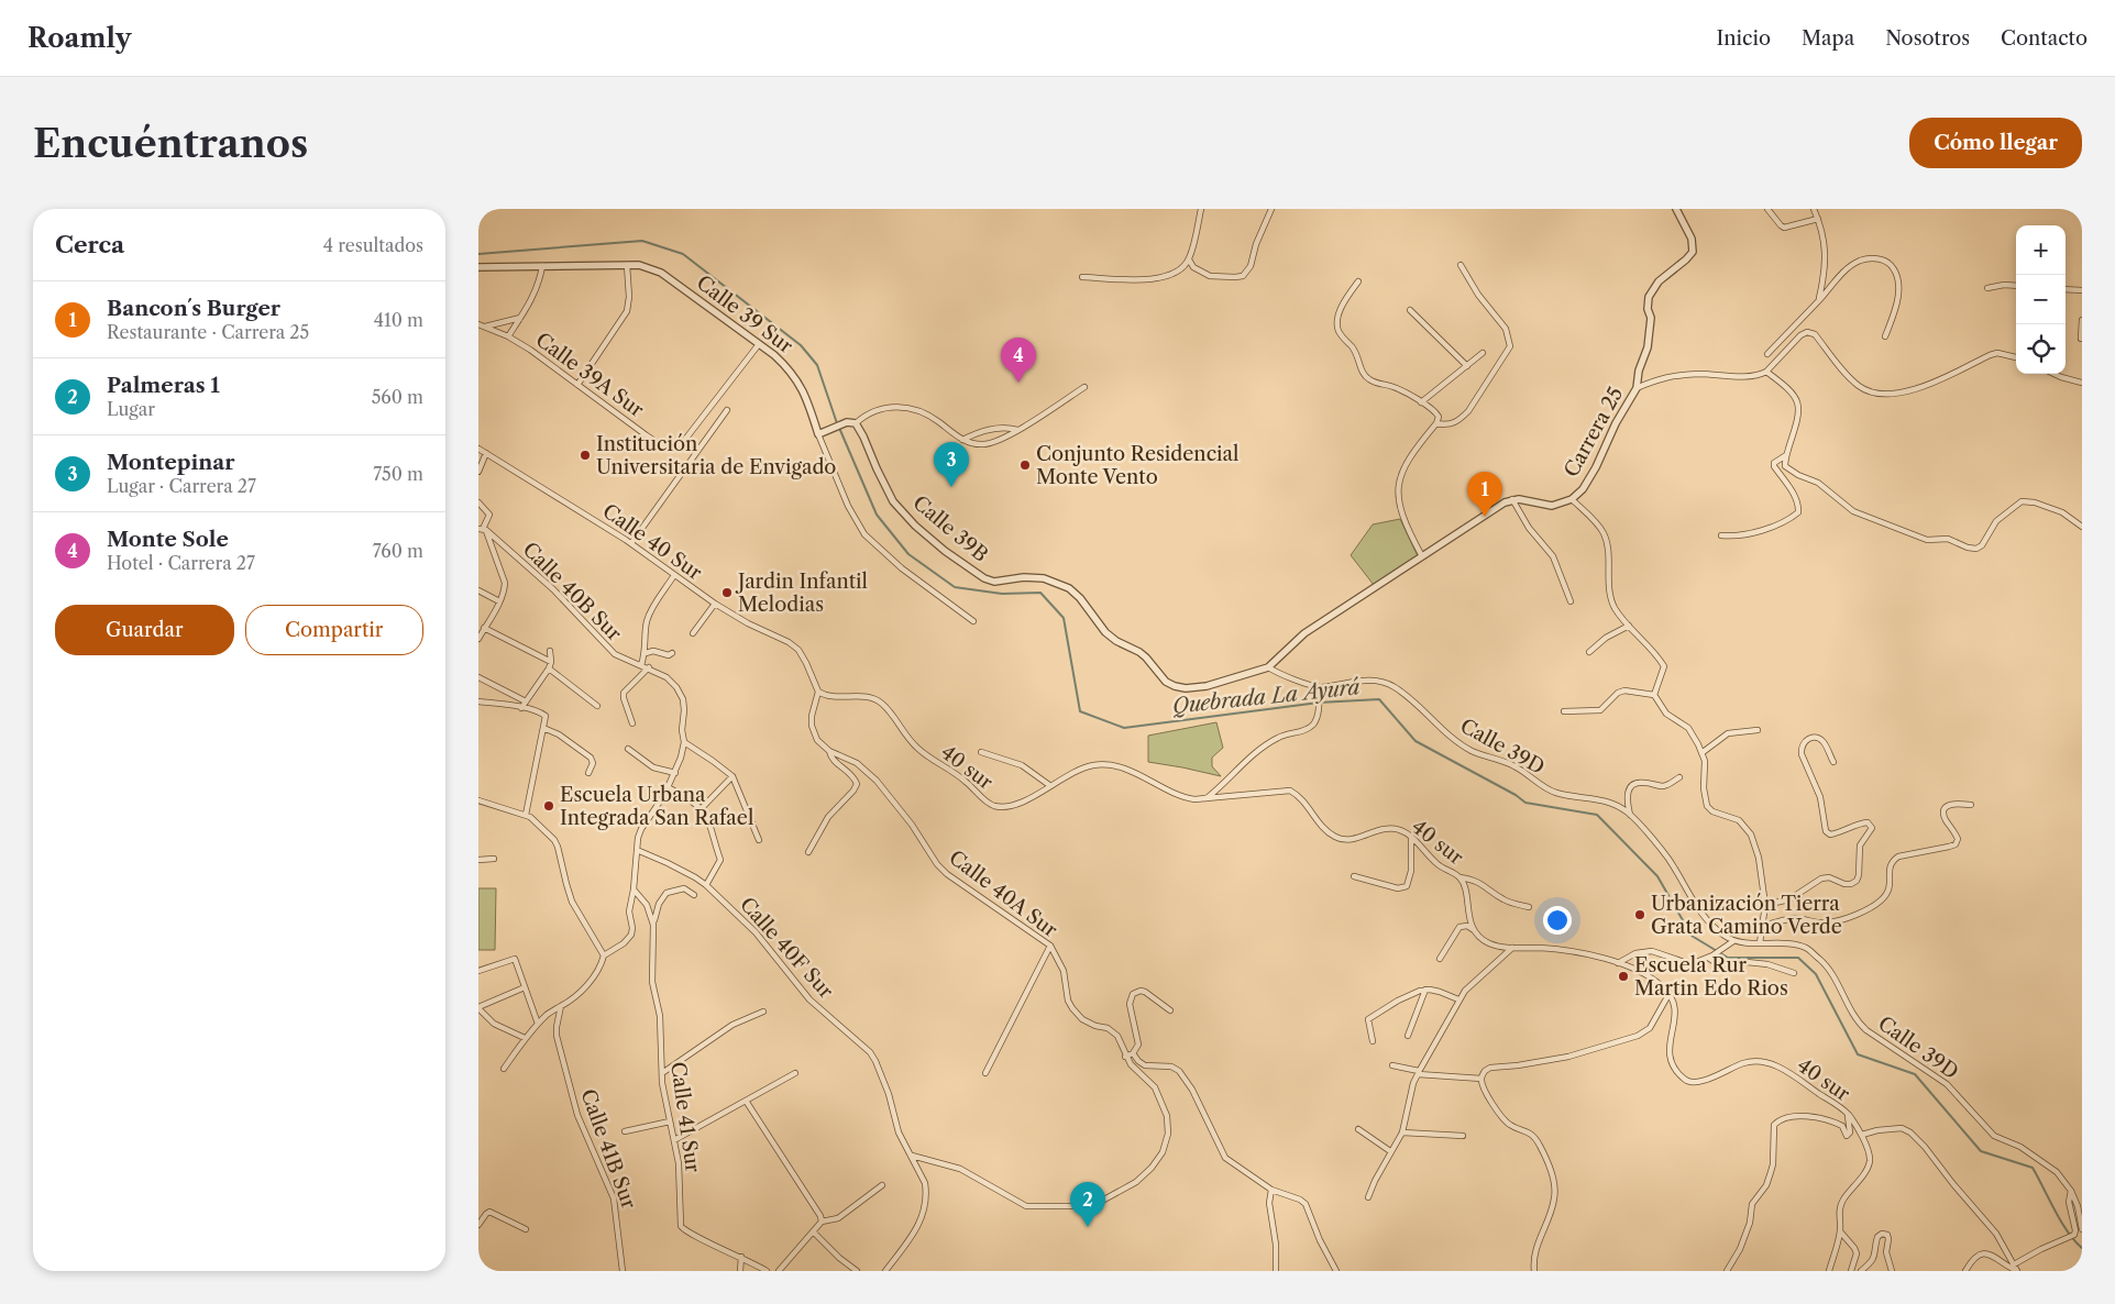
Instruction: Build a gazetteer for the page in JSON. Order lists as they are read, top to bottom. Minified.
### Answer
{"streets":{"street":["Calle 39 Sur","Calle 39A Sur","Carrera 25","Calle 39B","Calle 40 Sur","Calle 40B Sur","Calle 39D","40 sur","Calle 40A Sur","Calle 40F Sur","Calle 41 Sur","Calle 41B Sur"]},"crossings":[["Calle 40 Sur","40 sur"],["Calle 40 Sur","Calle 40A Sur"],["40 sur","Calle 40A Sur"],["Calle 40A Sur","Calle 40F Sur"]],"water":["Quebrada La Ayurá"],"places":["Institución Universitaria de Envigado","Conjunto Residencial Monte Vento","Jardin Infantil Melodias","Escuela Urbana Integrada San Rafael","Urbanización Tierra Grata Camino Verde","Escuela Rur Martin Edo Rios"],"page":{"header":"Roamly","nav":["Inicio","Mapa","Nosotros","Contacto"],"buttons":["Cómo llegar",["Guardar","Compartir"]],"title":"Encuéntranos","heading":["Cerca","4 resultados"],"map_buttons":["+","−"],"list":[{"mark":"1","name":"Bancon´s Burger","note":"Restaurante · Carrera 25","value":"410 m"},{"mark":"2","name":"Palmeras 1","note":"Lugar","value":"560 m"},{"mark":"3","name":"Montepinar","note":"Lugar · Carrera 27","value":"750 m"},{"mark":"4","name":"Monte Sole","note":"Hotel · Carrera 27","value":"760 m"}],"pins":["4","3","1","2"]}}
